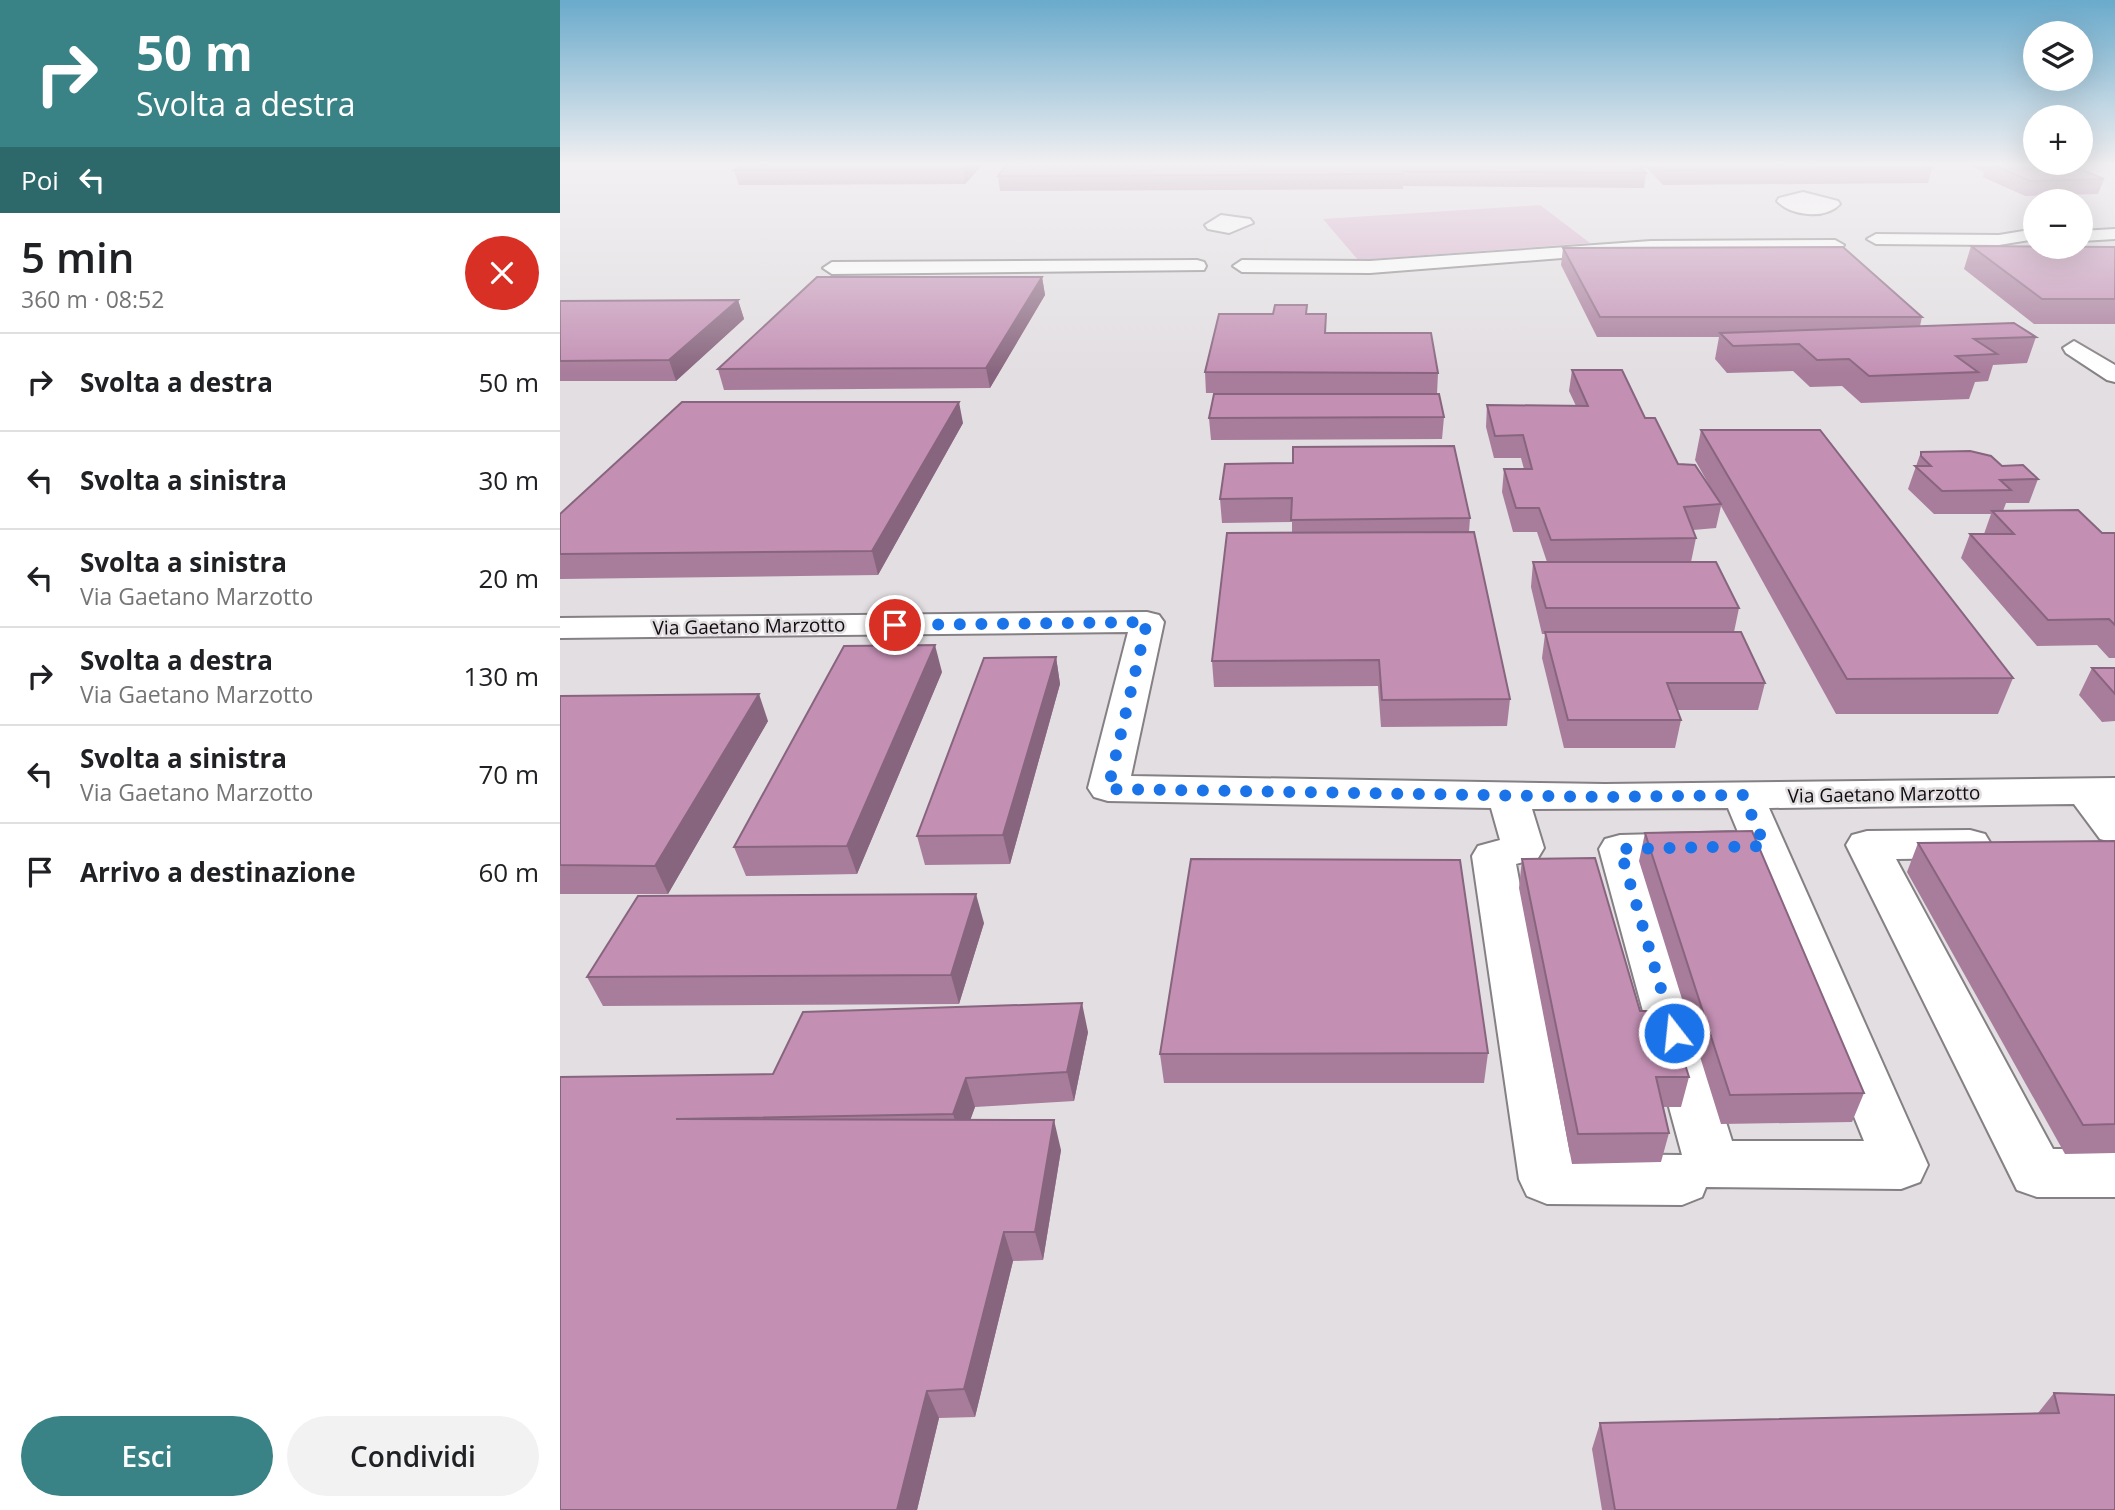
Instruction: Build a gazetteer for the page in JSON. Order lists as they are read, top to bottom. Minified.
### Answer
{"streets":{"street":["Via Gaetano Marzotto"]},"page":{"turn":["50 m","Svolta a destra"],"map_buttons":["+","−"],"then":"Poi","heading":["5 min","360 m · 08:52"],"list":[{"name":"Svolta a destra","value":"50 m"},{"name":"Svolta a sinistra","value":"30 m"},{"name":"Svolta a sinistra","note":"Via Gaetano Marzotto","value":"20 m"},{"name":"Svolta a destra","note":"Via Gaetano Marzotto","value":"130 m"},{"name":"Svolta a sinistra","note":"Via Gaetano Marzotto","value":"70 m"},{"name":"Arrivo a destinazione","value":"60 m"}],"buttons":["Esci","Condividi"]}}
